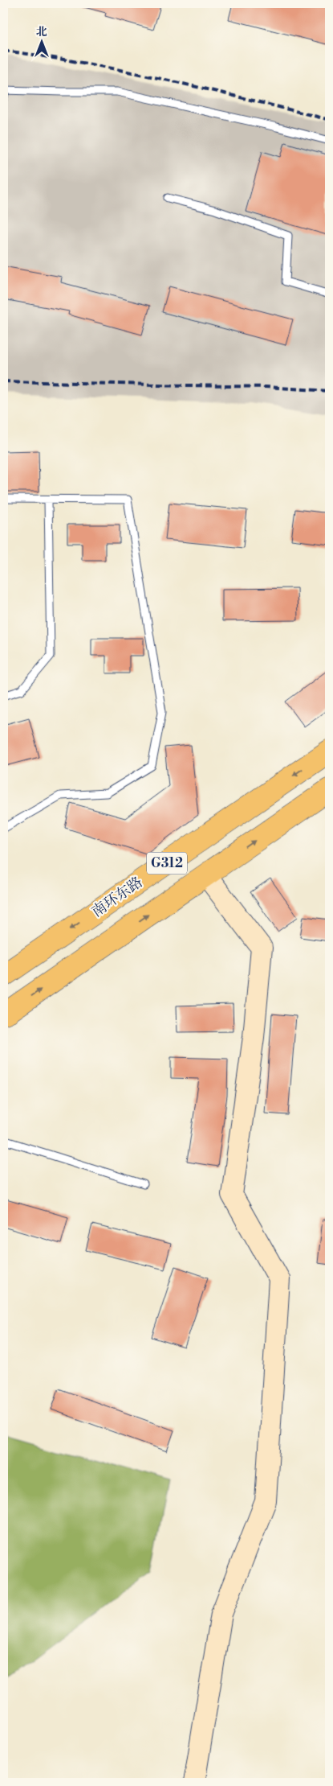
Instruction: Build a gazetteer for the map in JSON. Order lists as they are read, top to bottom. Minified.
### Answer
{"streets":{"highway":["G312","南环东路"]},"north":"top"}
